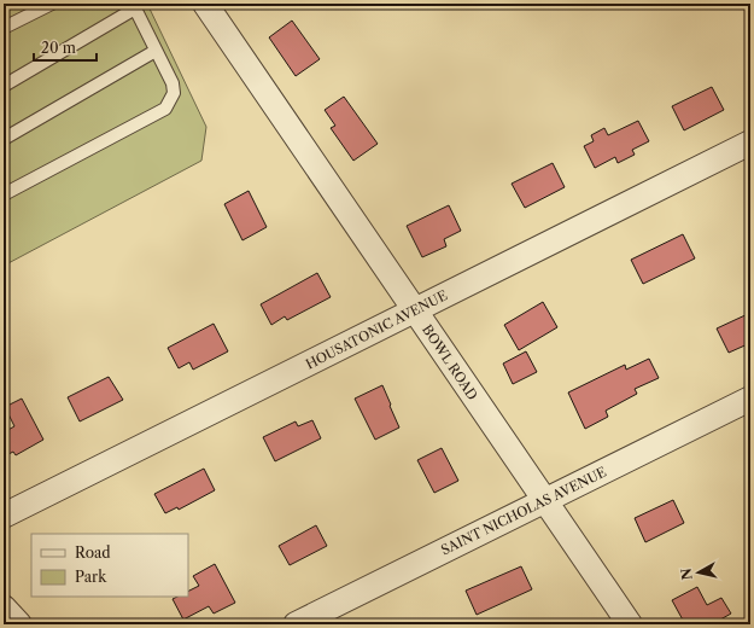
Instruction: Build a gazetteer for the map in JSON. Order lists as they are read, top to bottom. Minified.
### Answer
{"streets":{"street":["HOUSATONIC AVENUE","BOWL ROAD","SAINT NICHOLAS AVENUE"]},"crossings":[["HOUSATONIC AVENUE","BOWL ROAD"],["BOWL ROAD","SAINT NICHOLAS AVENUE"]],"legend":["Road","Park"],"scale_bar":"20 m","north":"left"}
